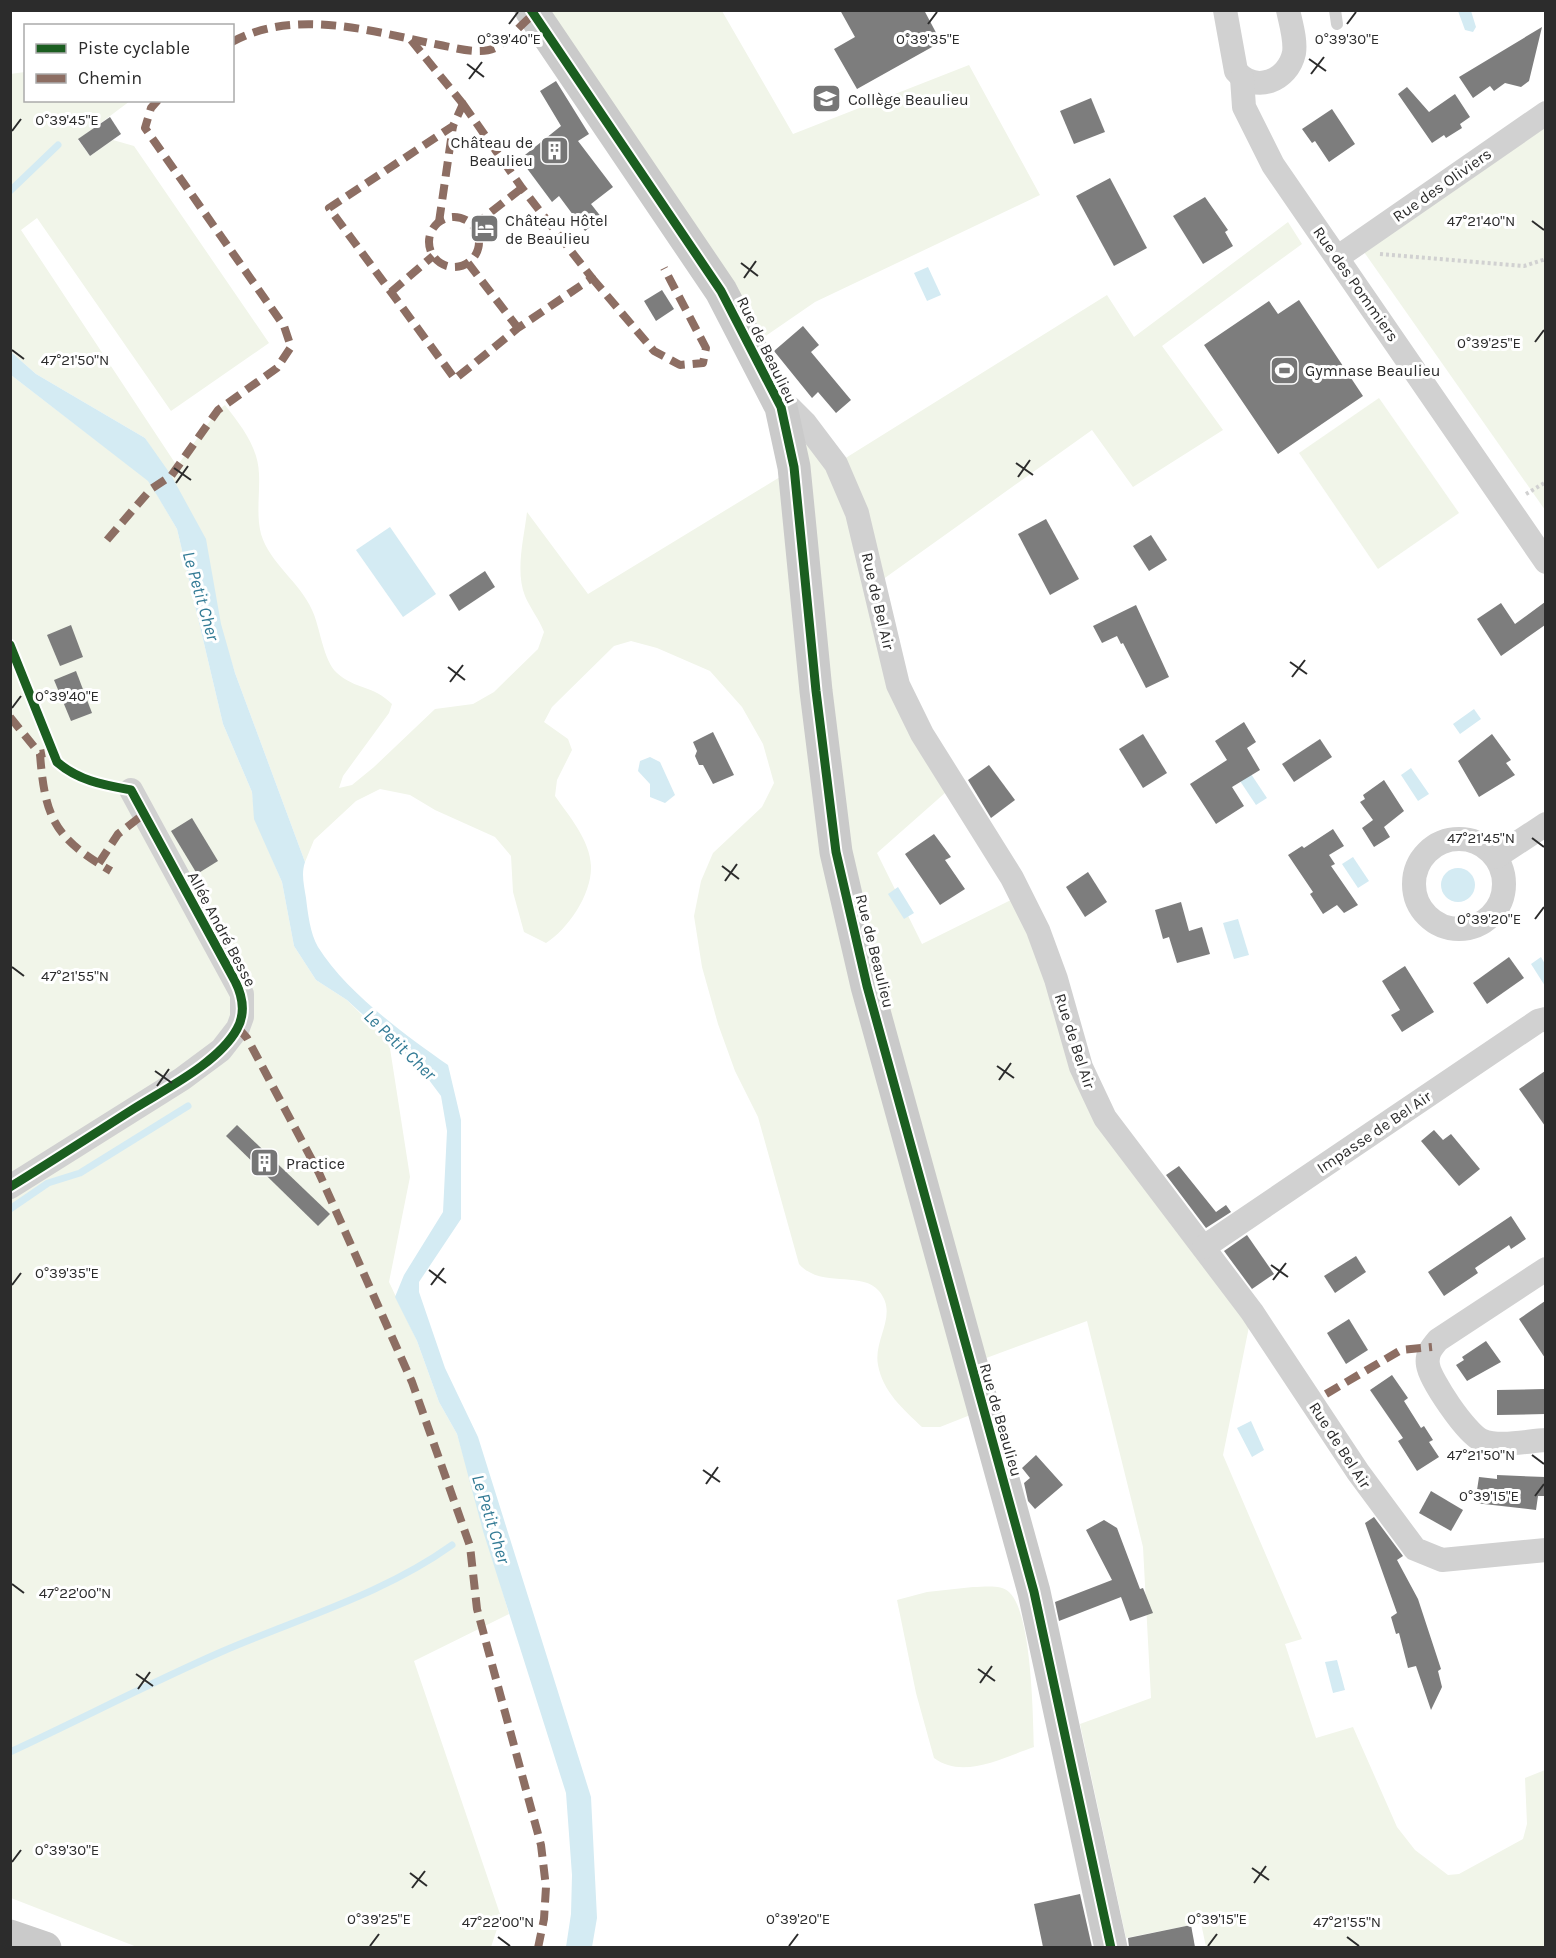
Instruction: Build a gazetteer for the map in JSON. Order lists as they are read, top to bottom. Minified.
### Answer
{"streets":{"street":["Rue des Oliviers","Rue des Pommiers","Rue de Beaulieu","Rue de Bel Air","Allée André Besse","Impasse de Bel Air"]},"crossings":[["Rue des Oliviers","Rue des Pommiers"],["Rue de Beaulieu","Rue de Bel Air"],["Rue de Bel Air","Impasse de Bel Air"]],"water":["Le Petit Cher"],"places":{"school or university":["Collège Beaulieu"],"building":["Château de Beaulieu","Practice"],"hotel":["Château Hôtel de Beaulieu"],"sports":["Gymnase Beaulieu"]},"legend":["Piste cyclable","Chemin"],"coordinates":["0°39'30\"E","0°39'40\"E","0°39'35\"E","0°39'45\"E","47°21'40\"N","0°39'25\"E","47°21'50\"N","47°21'45\"N","0°39'20\"E","47°21'55\"N","0°39'15\"E","47°22'00\"N"]}
